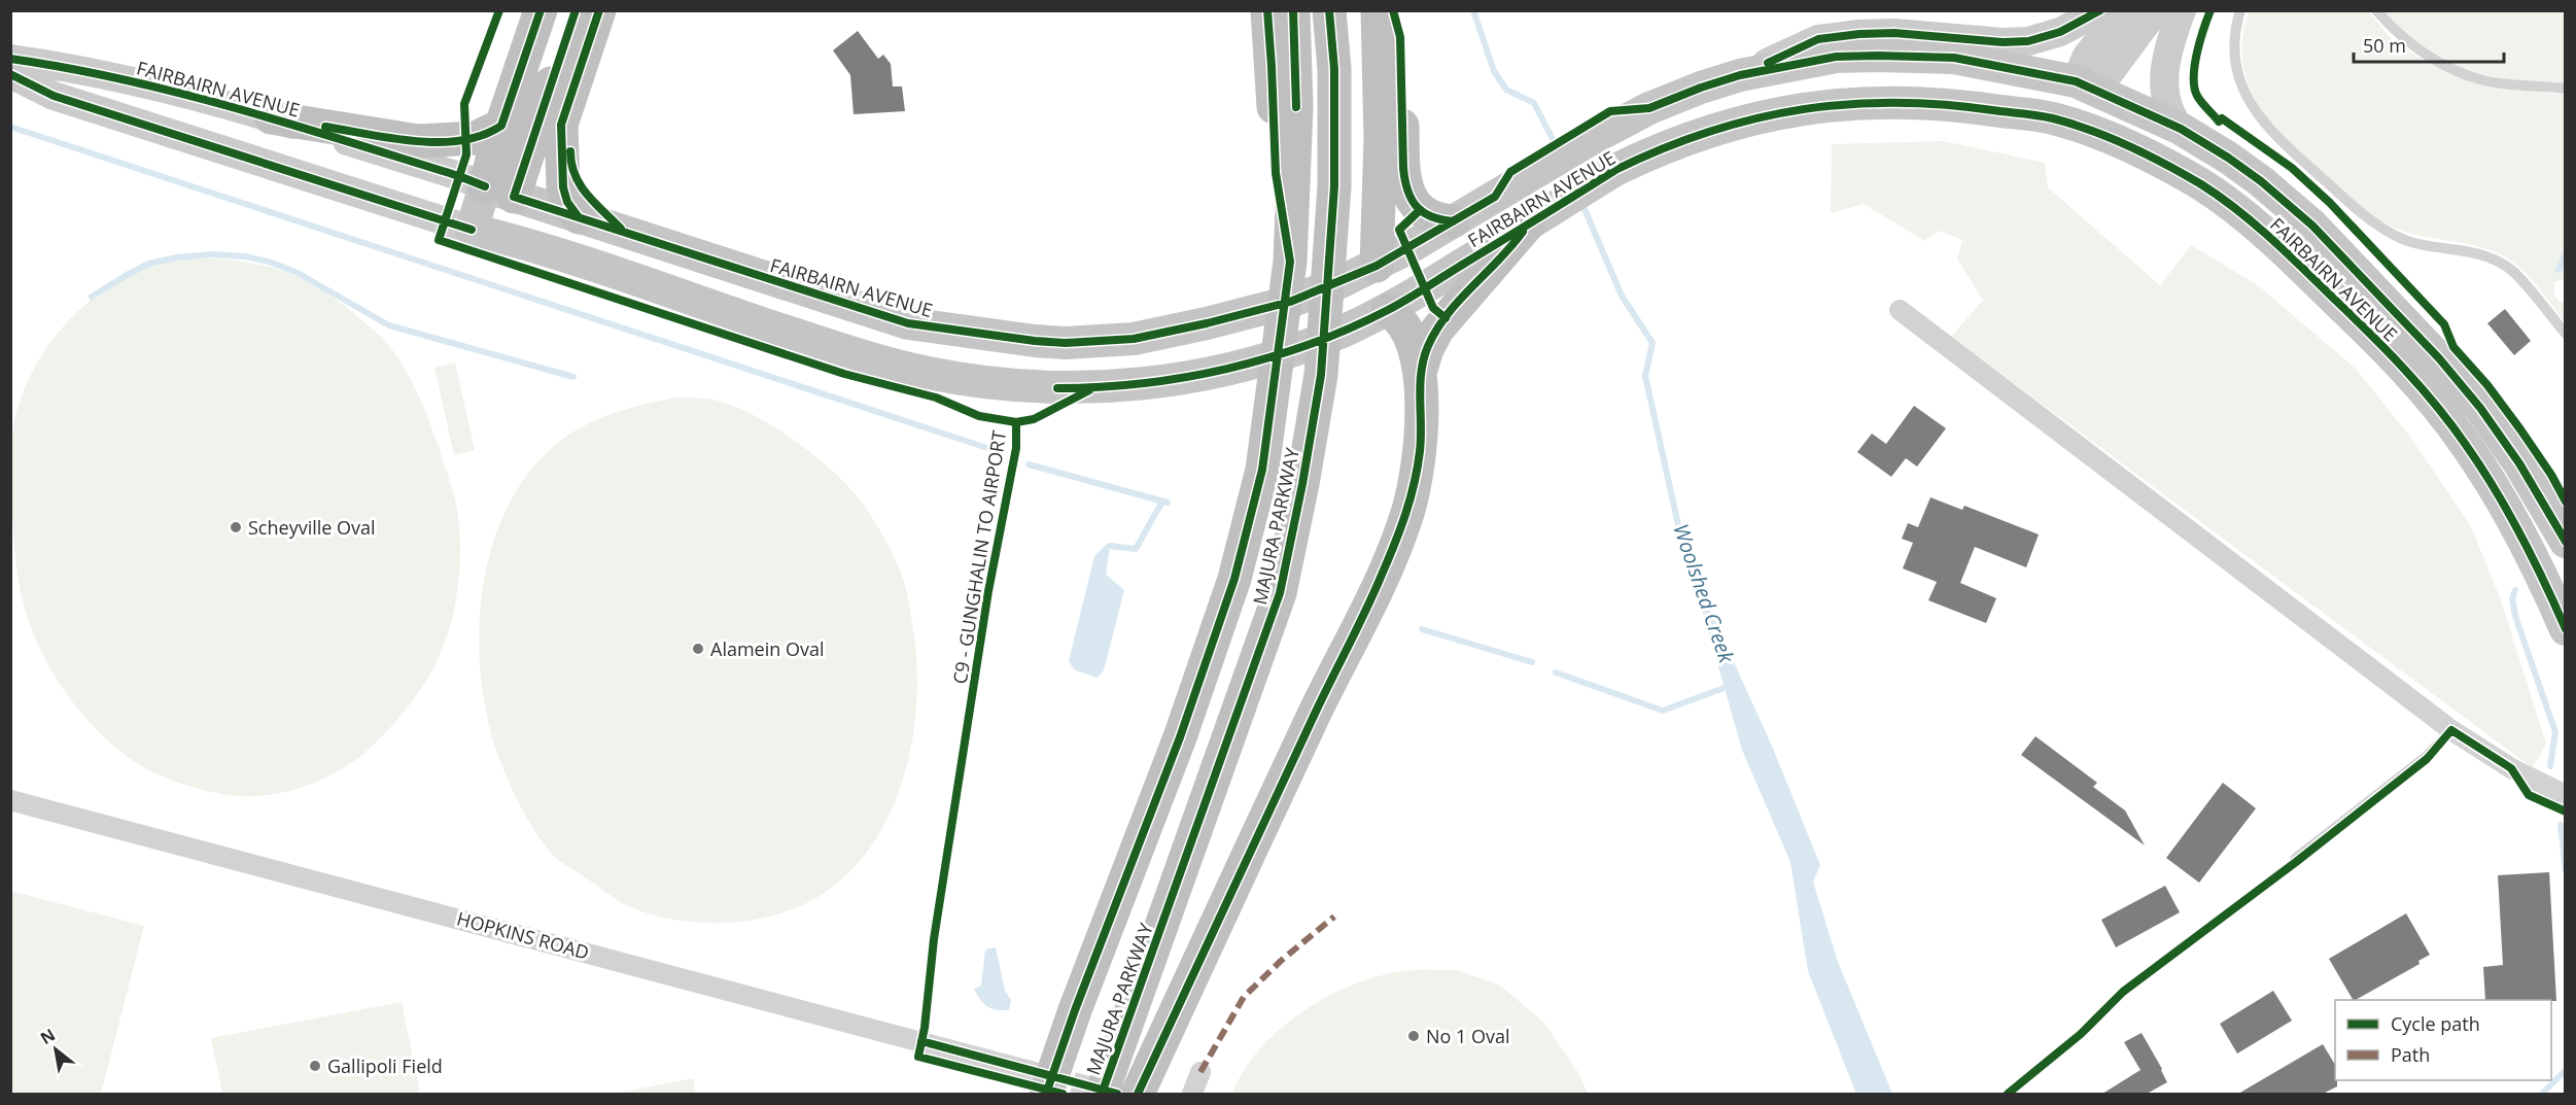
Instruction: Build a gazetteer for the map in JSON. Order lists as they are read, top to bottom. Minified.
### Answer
{"streets":{"highway":["MAJURA PARKWAY"],"main road":["FAIRBAIRN AVENUE"],"street":["HOPKINS ROAD"],"cycle path":["C9 - GUNGHALIN TO AIRPORT"]},"crossings":[["MAJURA PARKWAY","HOPKINS ROAD"]],"water":["Woolshed Creek"],"places":["Scheyville Oval","Alamein Oval","No 1 Oval","Gallipoli Field"],"legend":["Cycle path","Path"],"scale_bar":"50 m","north":"top left"}
